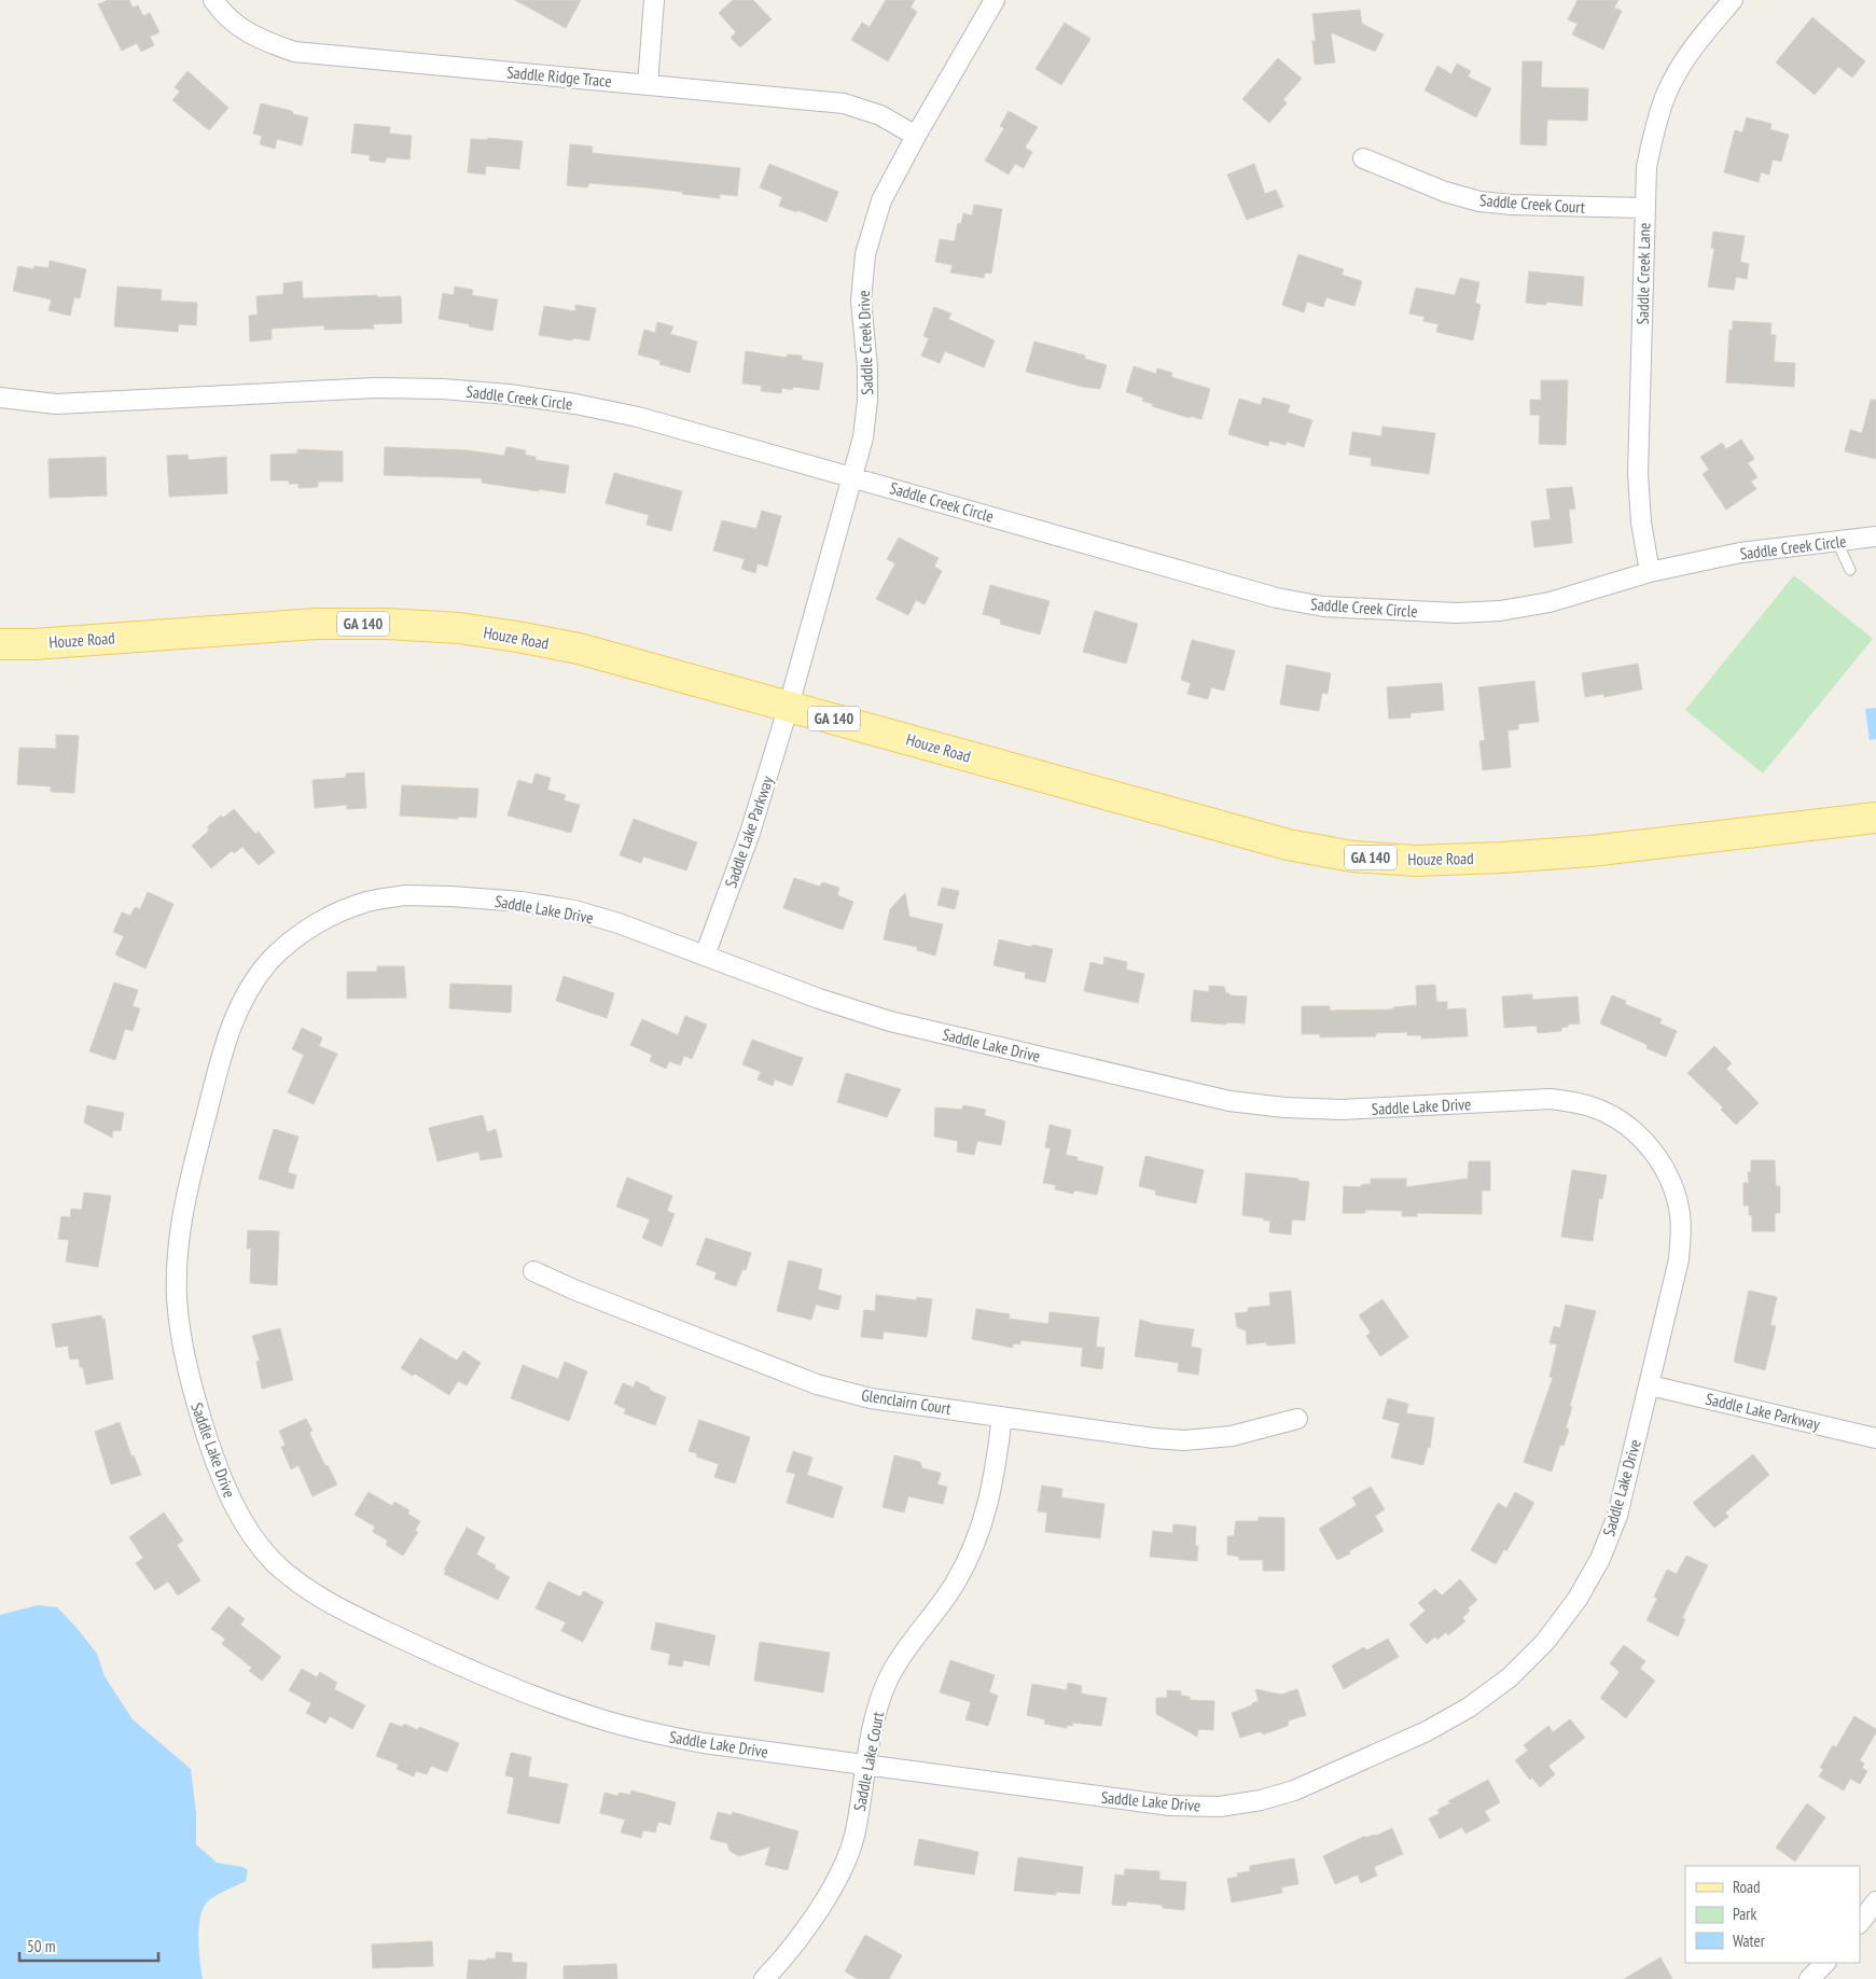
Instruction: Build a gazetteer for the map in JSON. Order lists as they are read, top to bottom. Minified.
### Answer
{"streets":{"main road":["GA 140","Houze Road"],"street":["Saddle Ridge Trace","Saddle Creek Court","Saddle Creek Lane","Saddle Creek Drive","Saddle Creek Circle","Saddle Lake Parkway","Saddle Lake Drive","Glenclairn Court","Saddle Lake Court"]},"crossings":[["Saddle Ridge Trace","Saddle Creek Drive"],["Saddle Creek Court","Saddle Creek Lane"],["Saddle Creek Lane","Saddle Creek Circle"],["Saddle Creek Drive","Saddle Creek Circle"],["Saddle Creek Drive","Houze Road"],["Saddle Creek Drive","Saddle Lake Parkway"],["Houze Road","Saddle Lake Parkway"],["Saddle Lake Parkway","Saddle Lake Drive"],["Saddle Lake Drive","Saddle Lake Court"],["Glenclairn Court","Saddle Lake Court"]],"legend":["Road","Park","Water"],"scale_bar":"50 m"}
